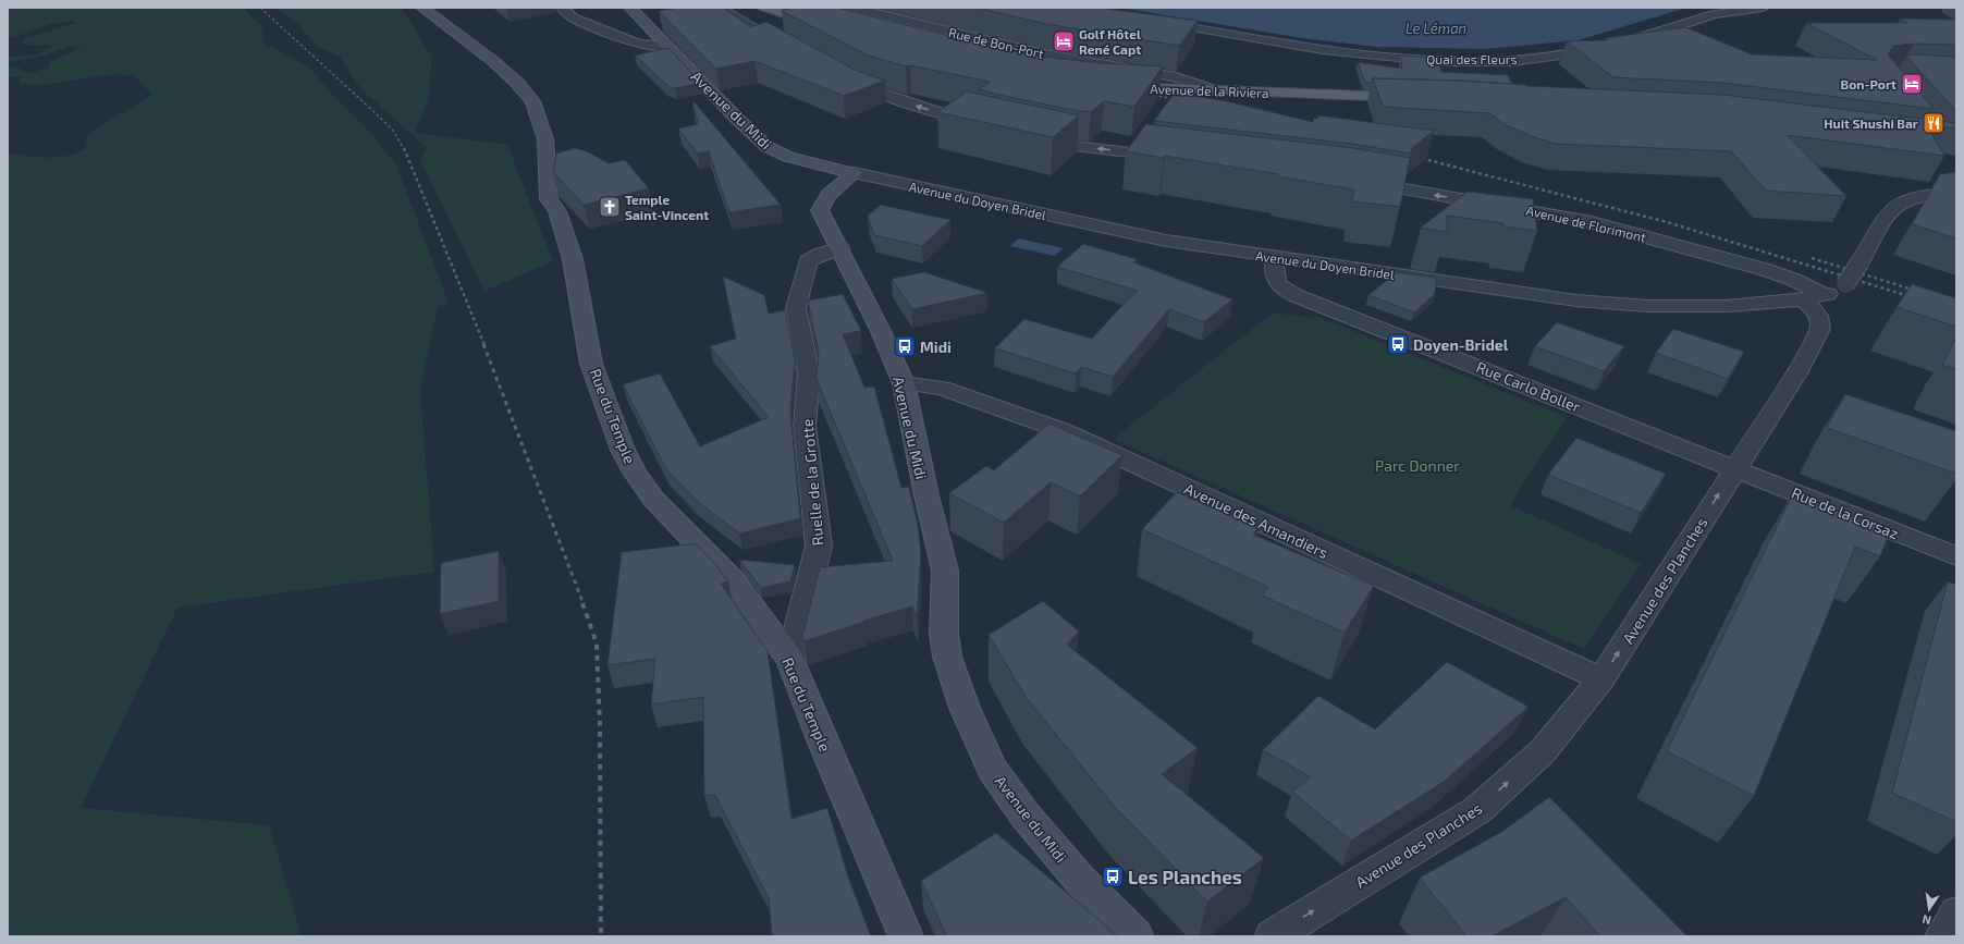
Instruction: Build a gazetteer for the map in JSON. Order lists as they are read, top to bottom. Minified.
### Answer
{"streets":{"main road":["Avenue de la Riviera"],"street":["Rue de Bon-Port","Quai des Fleurs","Avenue du Midi","Avenue du Doyen Bridel","Avenue de Florimont","Rue Carlo Boller","Rue du Temple","Ruelle de la Grotte","Rue de la Corsaz","Avenue des Amandiers","Avenue des Planches"]},"crossings":[["Rue de Bon-Port","Avenue de la Riviera"],["Avenue du Midi","Avenue du Doyen Bridel"],["Avenue du Midi","Ruelle de la Grotte"],["Avenue du Midi","Avenue des Amandiers"],["Avenue du Doyen Bridel","Avenue de Florimont"],["Avenue du Doyen Bridel","Rue Carlo Boller"],["Avenue du Doyen Bridel","Avenue des Planches"],["Avenue de Florimont","Avenue des Planches"],["Rue Carlo Boller","Rue de la Corsaz"],["Rue Carlo Boller","Avenue des Planches"],["Rue du Temple","Ruelle de la Grotte"],["Rue de la Corsaz","Avenue des Planches"],["Avenue des Amandiers","Avenue des Planches"]],"one_way":["Avenue de Florimont","Avenue des Planches"],"water":["Le Léman"],"parks":["Parc Donner"],"places":{"hotel":["Golf Hôtel René Capt","Bon-Port"],"restaurant":["Huit Shushi Bar"],"church":["Temple Saint-Vincent"],"bus stop":["Doyen-Bridel","Midi","Les Planches"]},"north":"bottom"}
